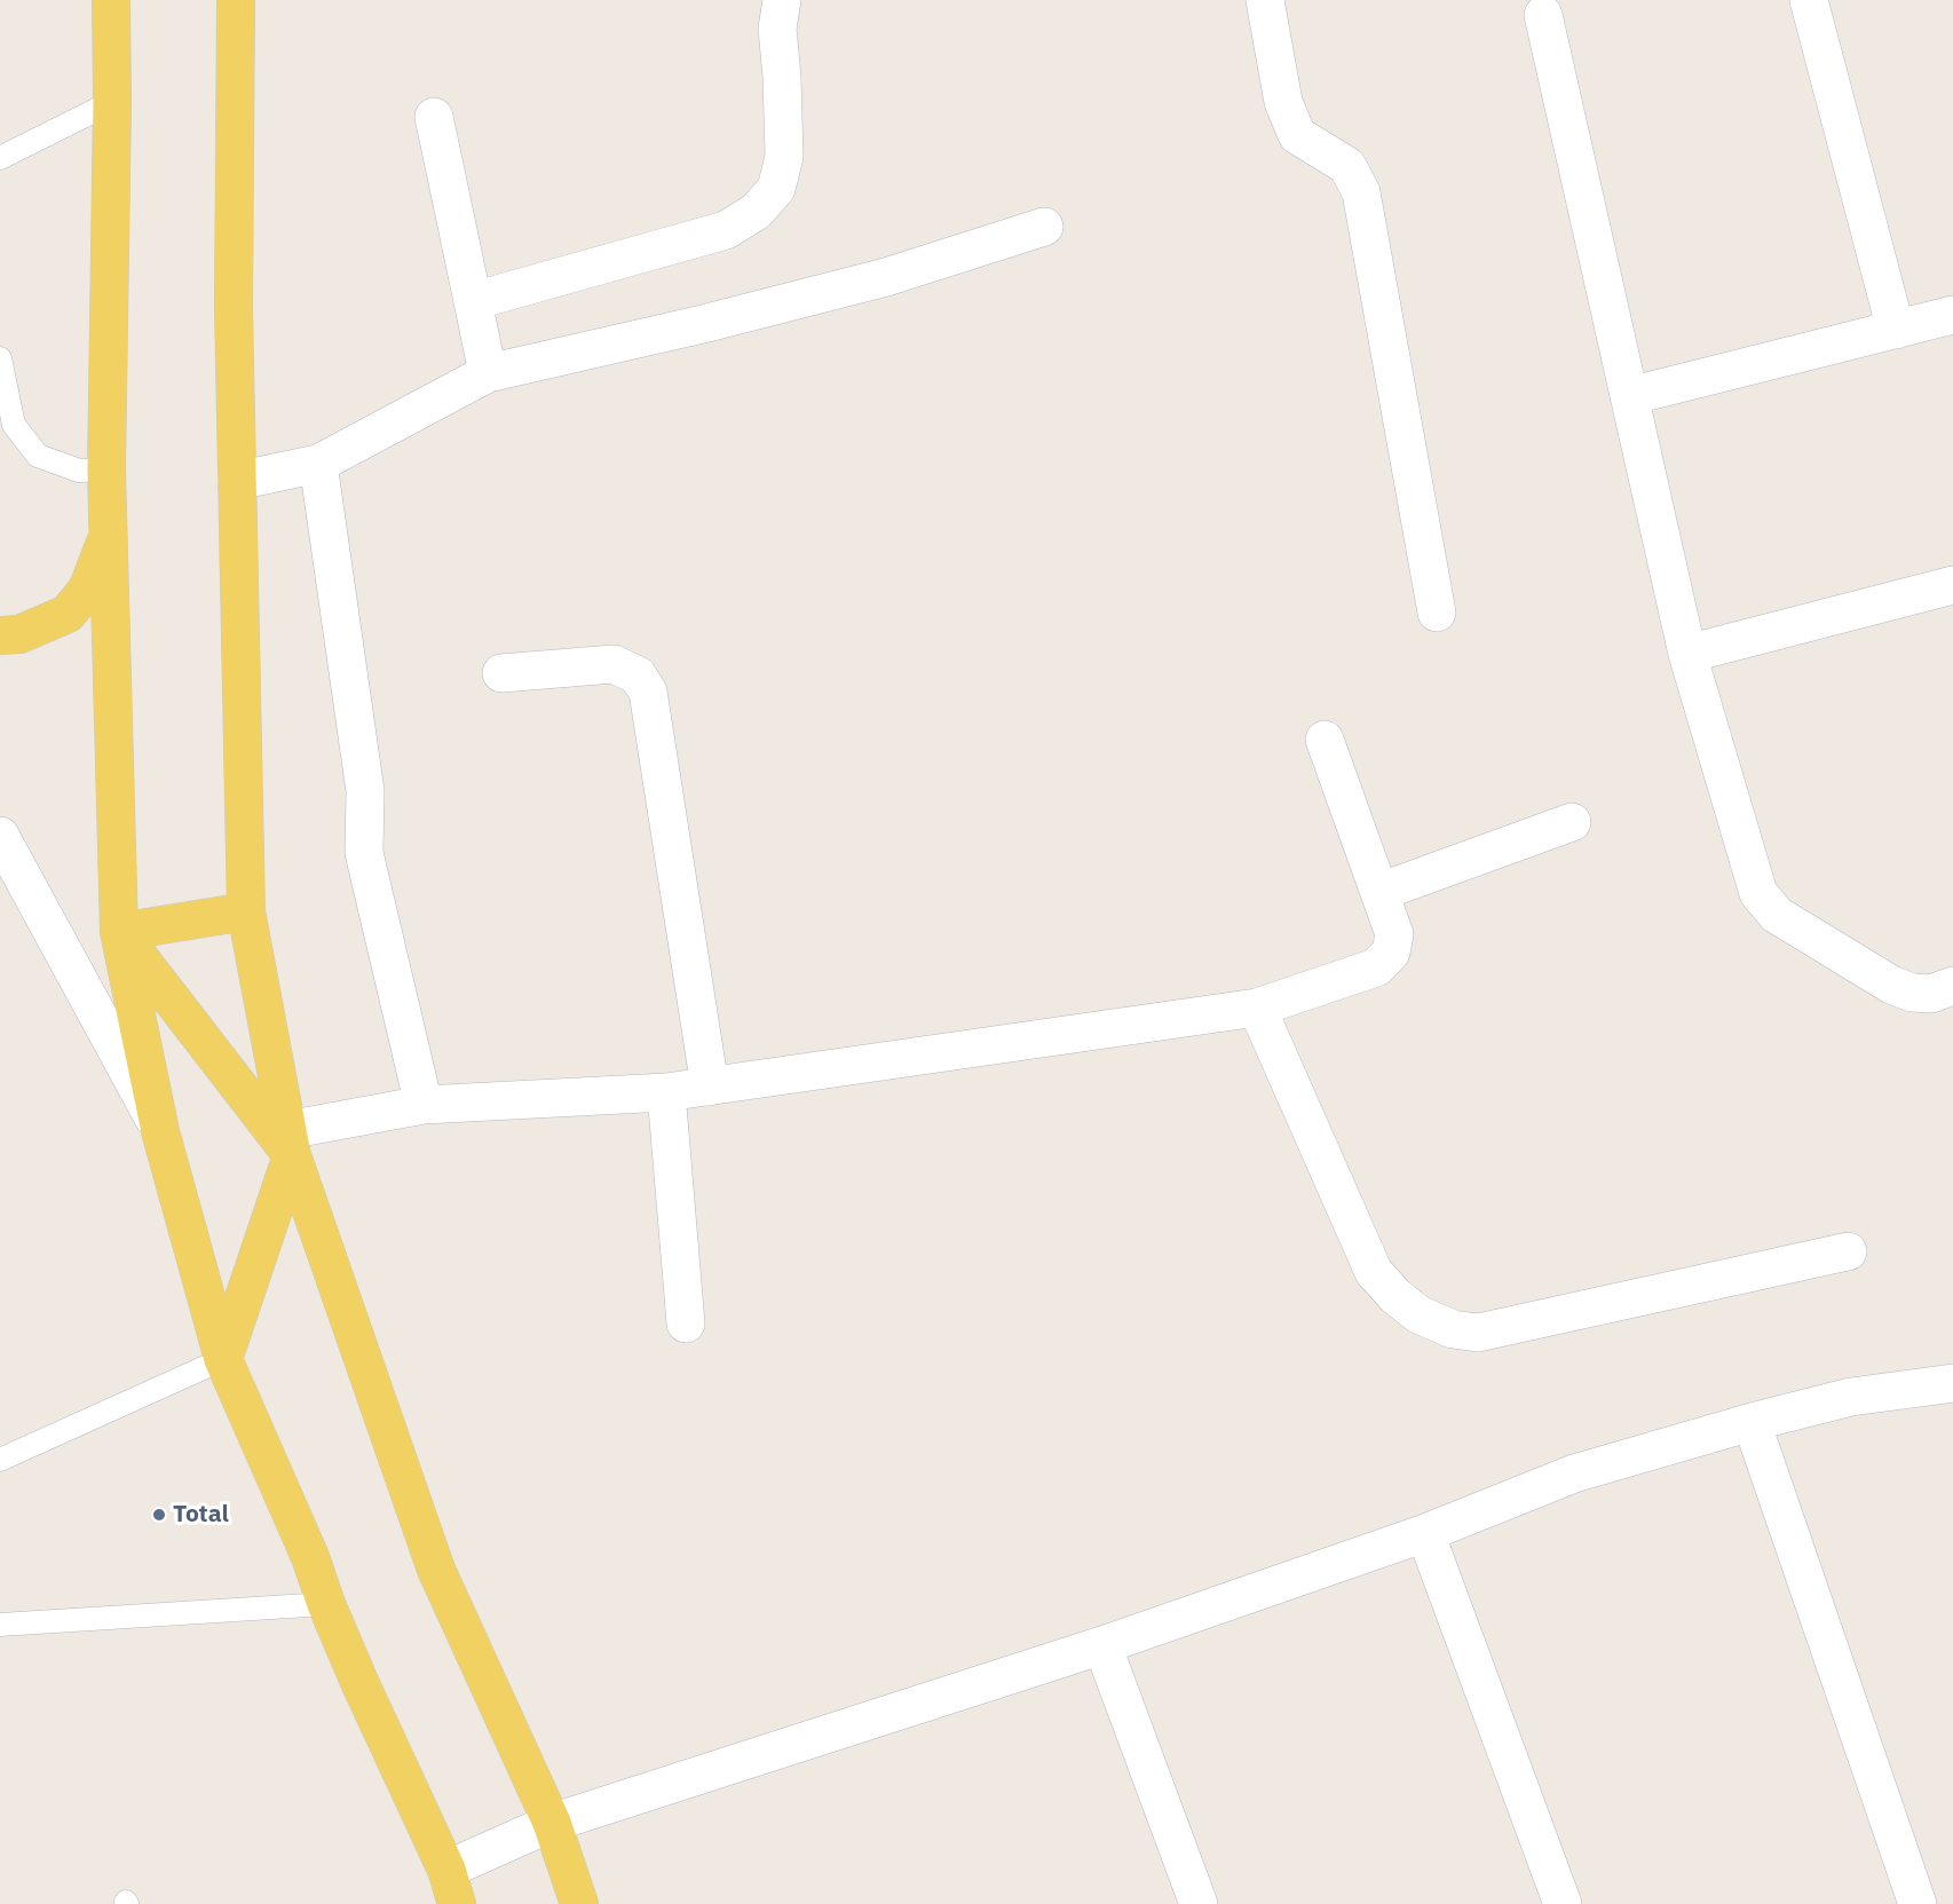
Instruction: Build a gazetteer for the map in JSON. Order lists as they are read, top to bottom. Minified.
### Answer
{"places":["Total"]}
